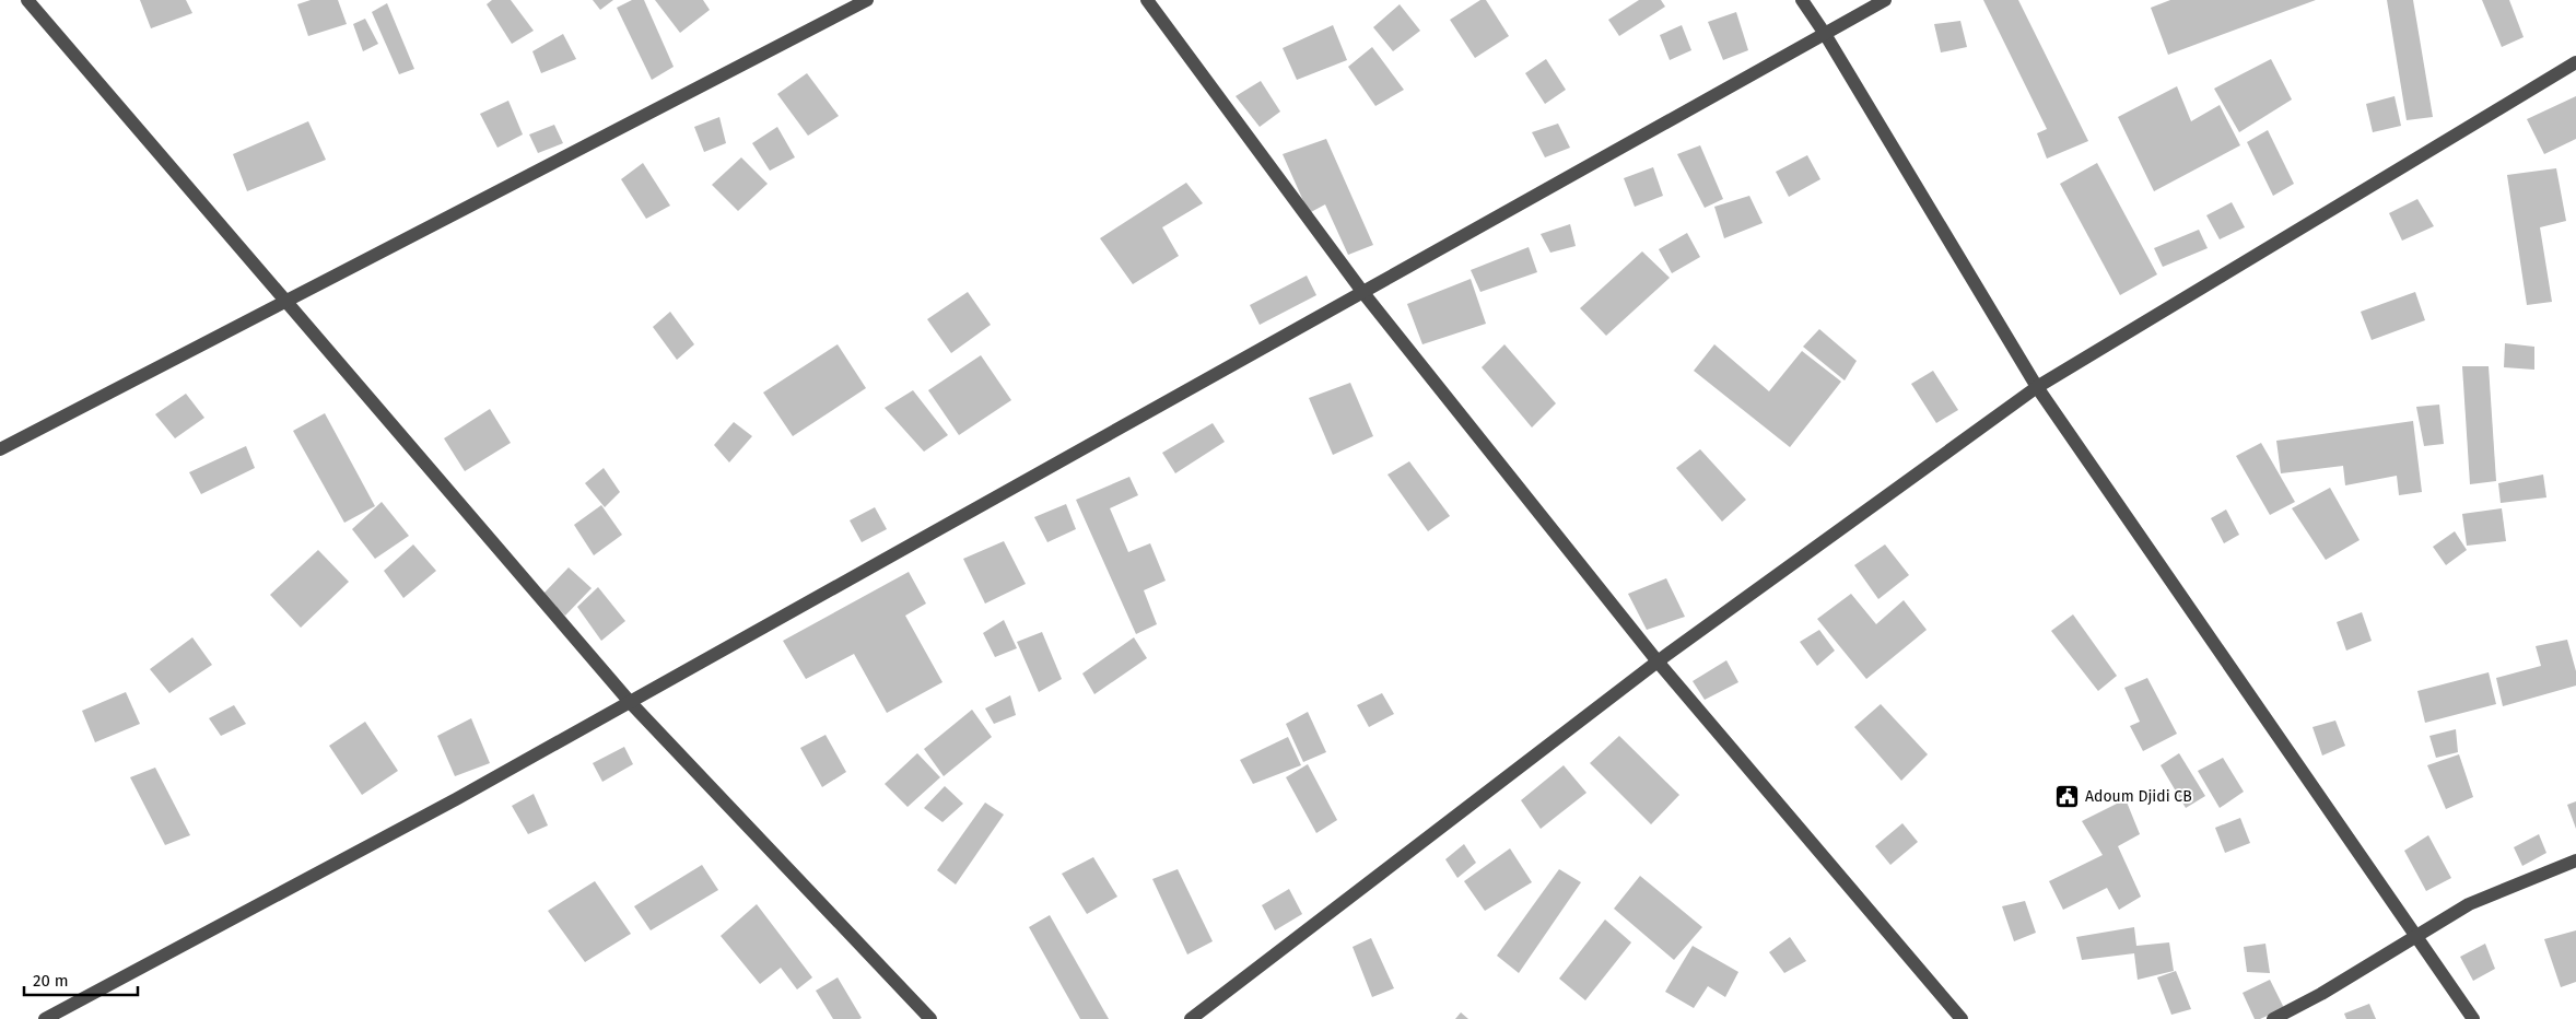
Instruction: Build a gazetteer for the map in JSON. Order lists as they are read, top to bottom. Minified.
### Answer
{"places":{"public building":["Adoum Djidi CB"]},"scale_bar":"20 m"}
